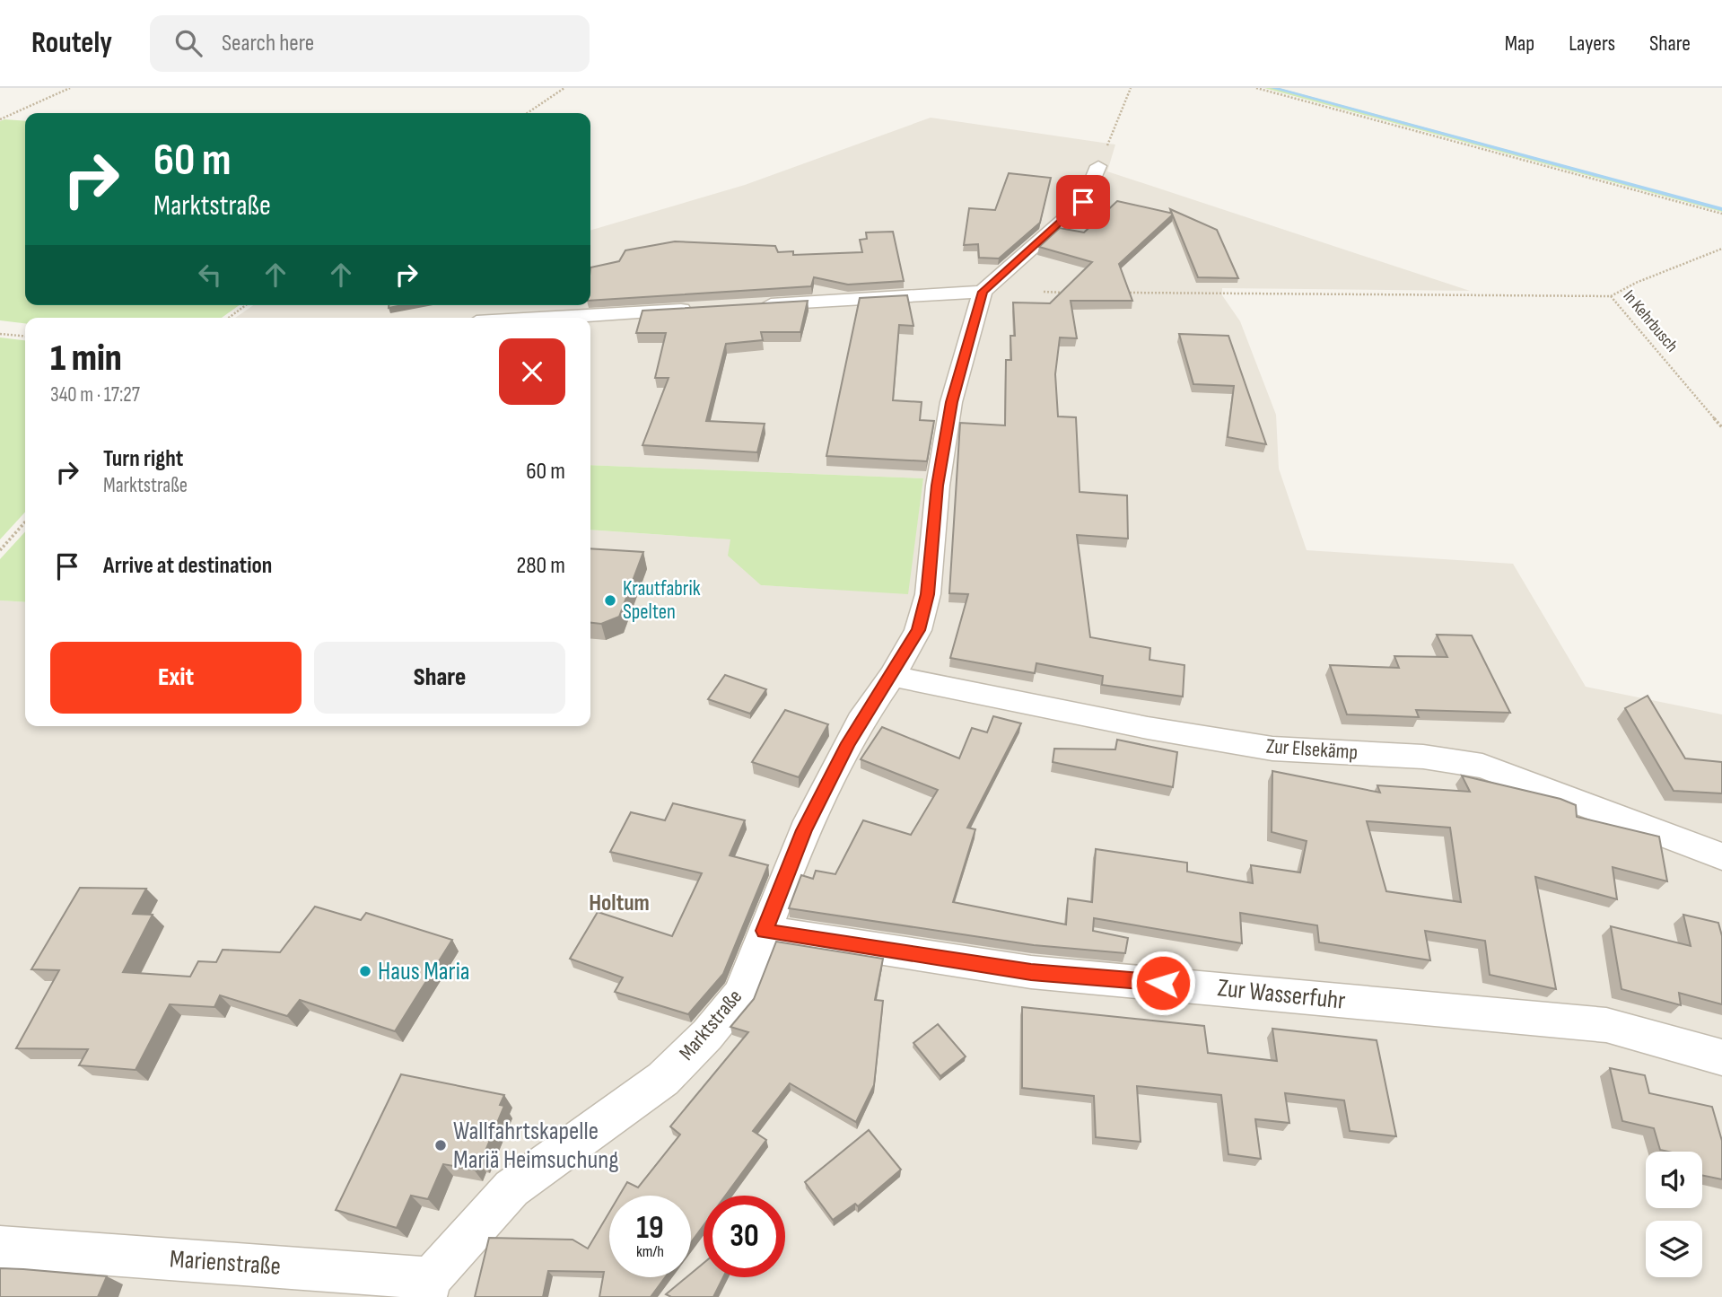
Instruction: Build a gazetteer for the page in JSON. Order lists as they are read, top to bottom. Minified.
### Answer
{"streets":{"street":["Zur Elsekämp","Zur Wasserfuhr","Marktstraße","Marienstraße"],"path":["In Kehrbusch"]},"crossings":[["Zur Elsekämp","Marktstraße"],["Zur Wasserfuhr","Marktstraße"],["Marktstraße","Marienstraße"]],"districts":["Holtum"],"places":["Krautfabrik Spelten","Haus Maria","Wallfahrtskapelle Mariä Heimsuchung"],"page":{"header":"Routely","search":"Search here","nav":["Map","Layers","Share"],"turn":["60 m","Marktstraße"],"heading":["1 min","340 m · 17:27"],"list":[{"name":"Turn right","note":"Marktstraße","value":"60 m"},{"name":"Arrive at destination","value":"280 m"}],"buttons":["Exit","Share"],"speed":"19 km/h","limit":"30"}}
